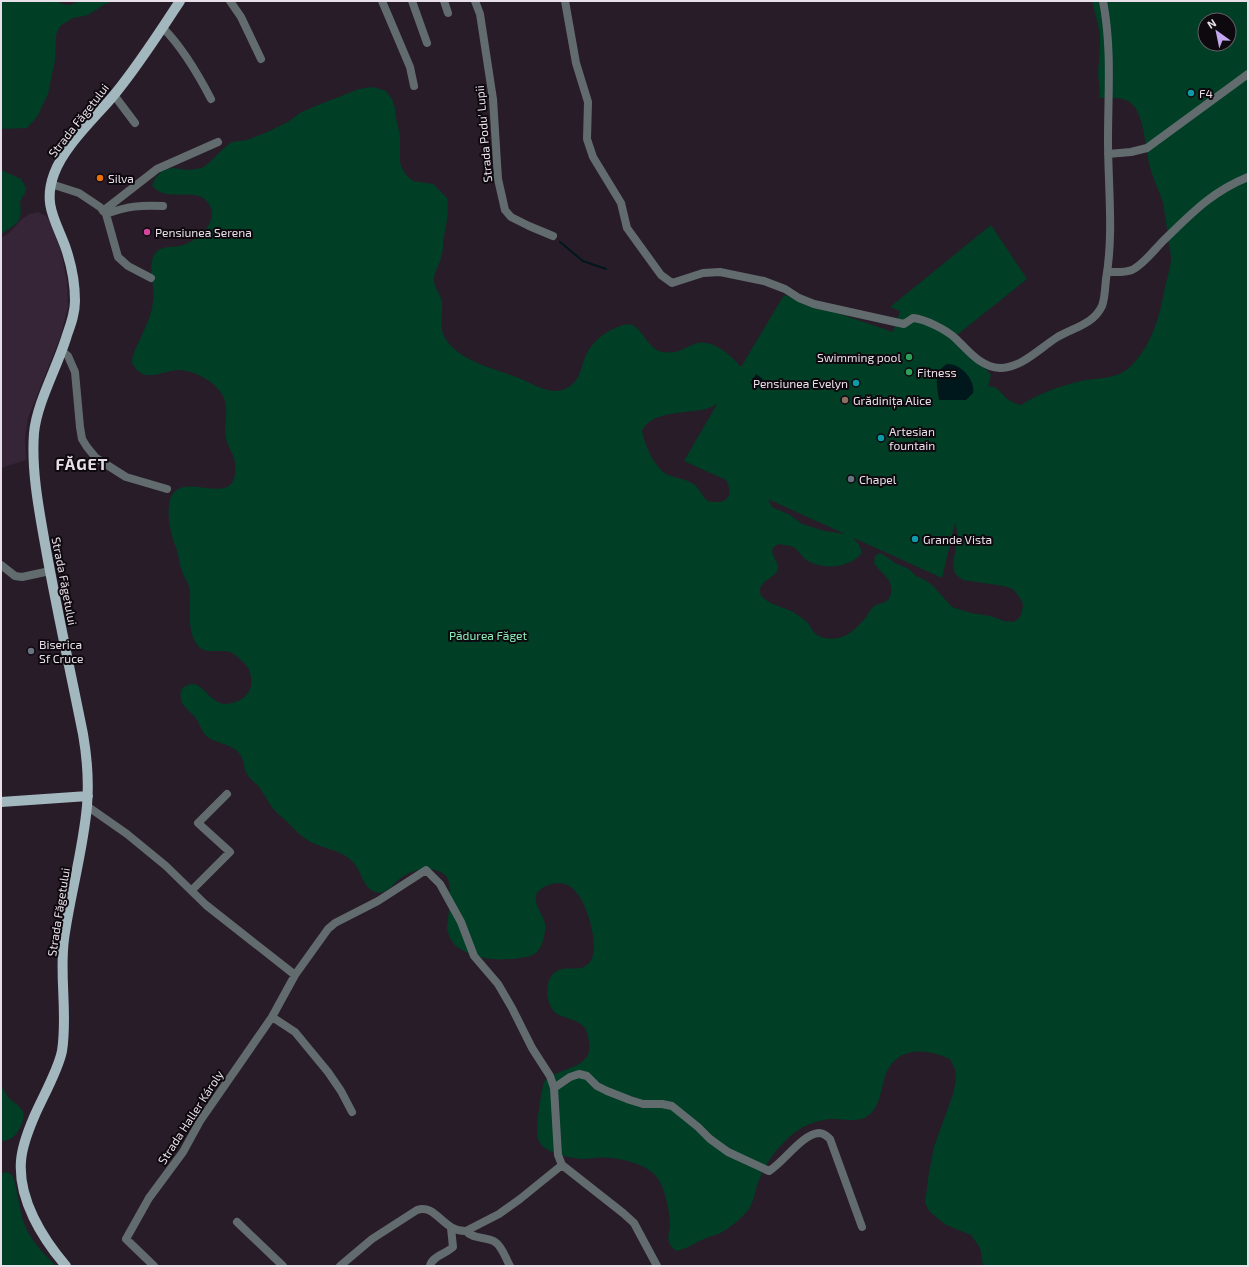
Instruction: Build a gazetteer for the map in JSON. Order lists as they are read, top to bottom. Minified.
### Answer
{"streets":{"main road":["Strada Făgetului"],"street":["Strada Podu' Lupii","Strada Haller Károly"]},"districts":["FĂGET"],"parks":["Pădurea Făget"],"places":["F4","Silva","Pensiunea Serena","Swimming pool","Fitness","Pensiunea Evelyn","Grădinița Alice","Artesian fountain","Chapel","Grande Vista","Biserica Sf Cruce"],"north":"top left"}
